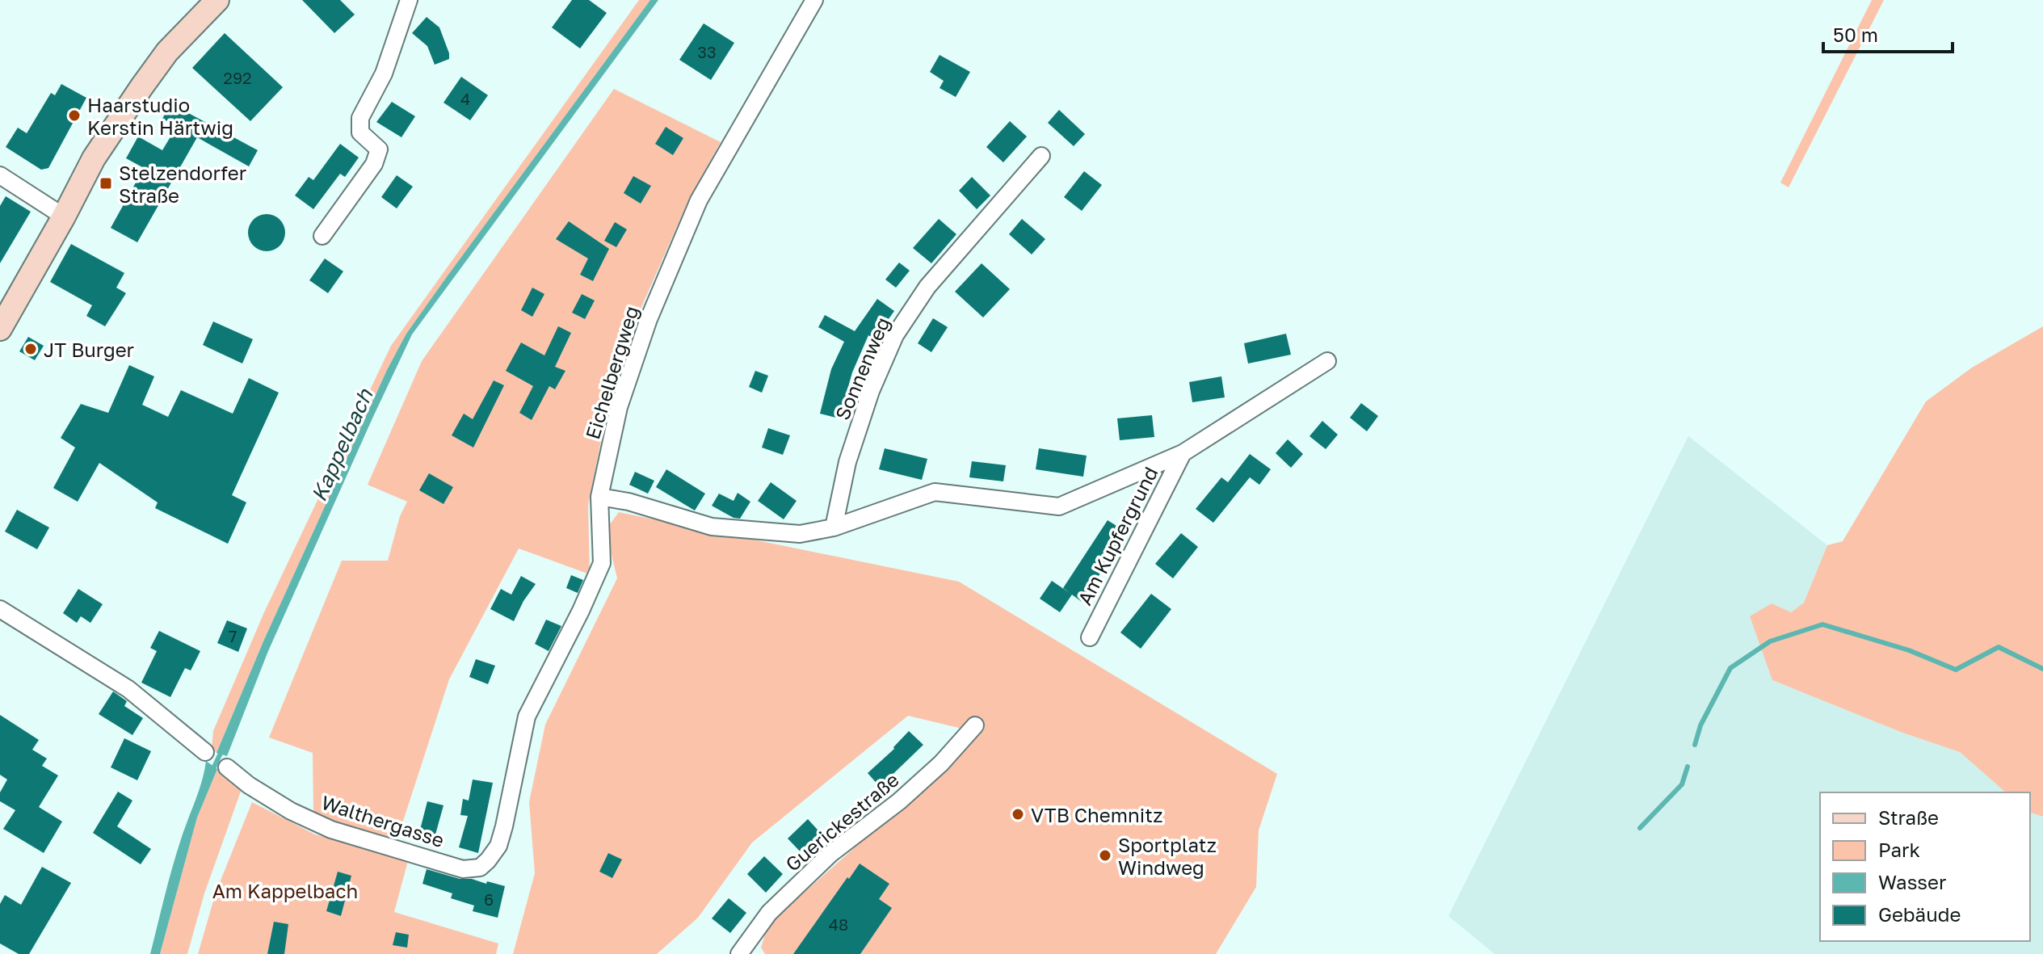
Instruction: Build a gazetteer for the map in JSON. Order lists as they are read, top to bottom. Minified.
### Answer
{"streets":{"street":["Sonnenweg","Eichelbergweg","Am Kupfergrund","Walthergasse","Guerickestraße"]},"crossings":[["Sonnenweg","Am Kupfergrund"],["Eichelbergweg","Am Kupfergrund"],["Eichelbergweg","Walthergasse"]],"water":["Kappelbach"],"parks":["Am Kappelbach"],"places":{"other":["Haarstudio Kerstin Härtwig","JT Burger","VTB Chemnitz","Sportplatz Windweg"],"transit":["Stelzendorfer Straße"]},"house_numbers":["33","292","4","7","6","48"],"legend":["Straße","Park","Wasser","Gebäude"],"scale_bar":"50 m"}
